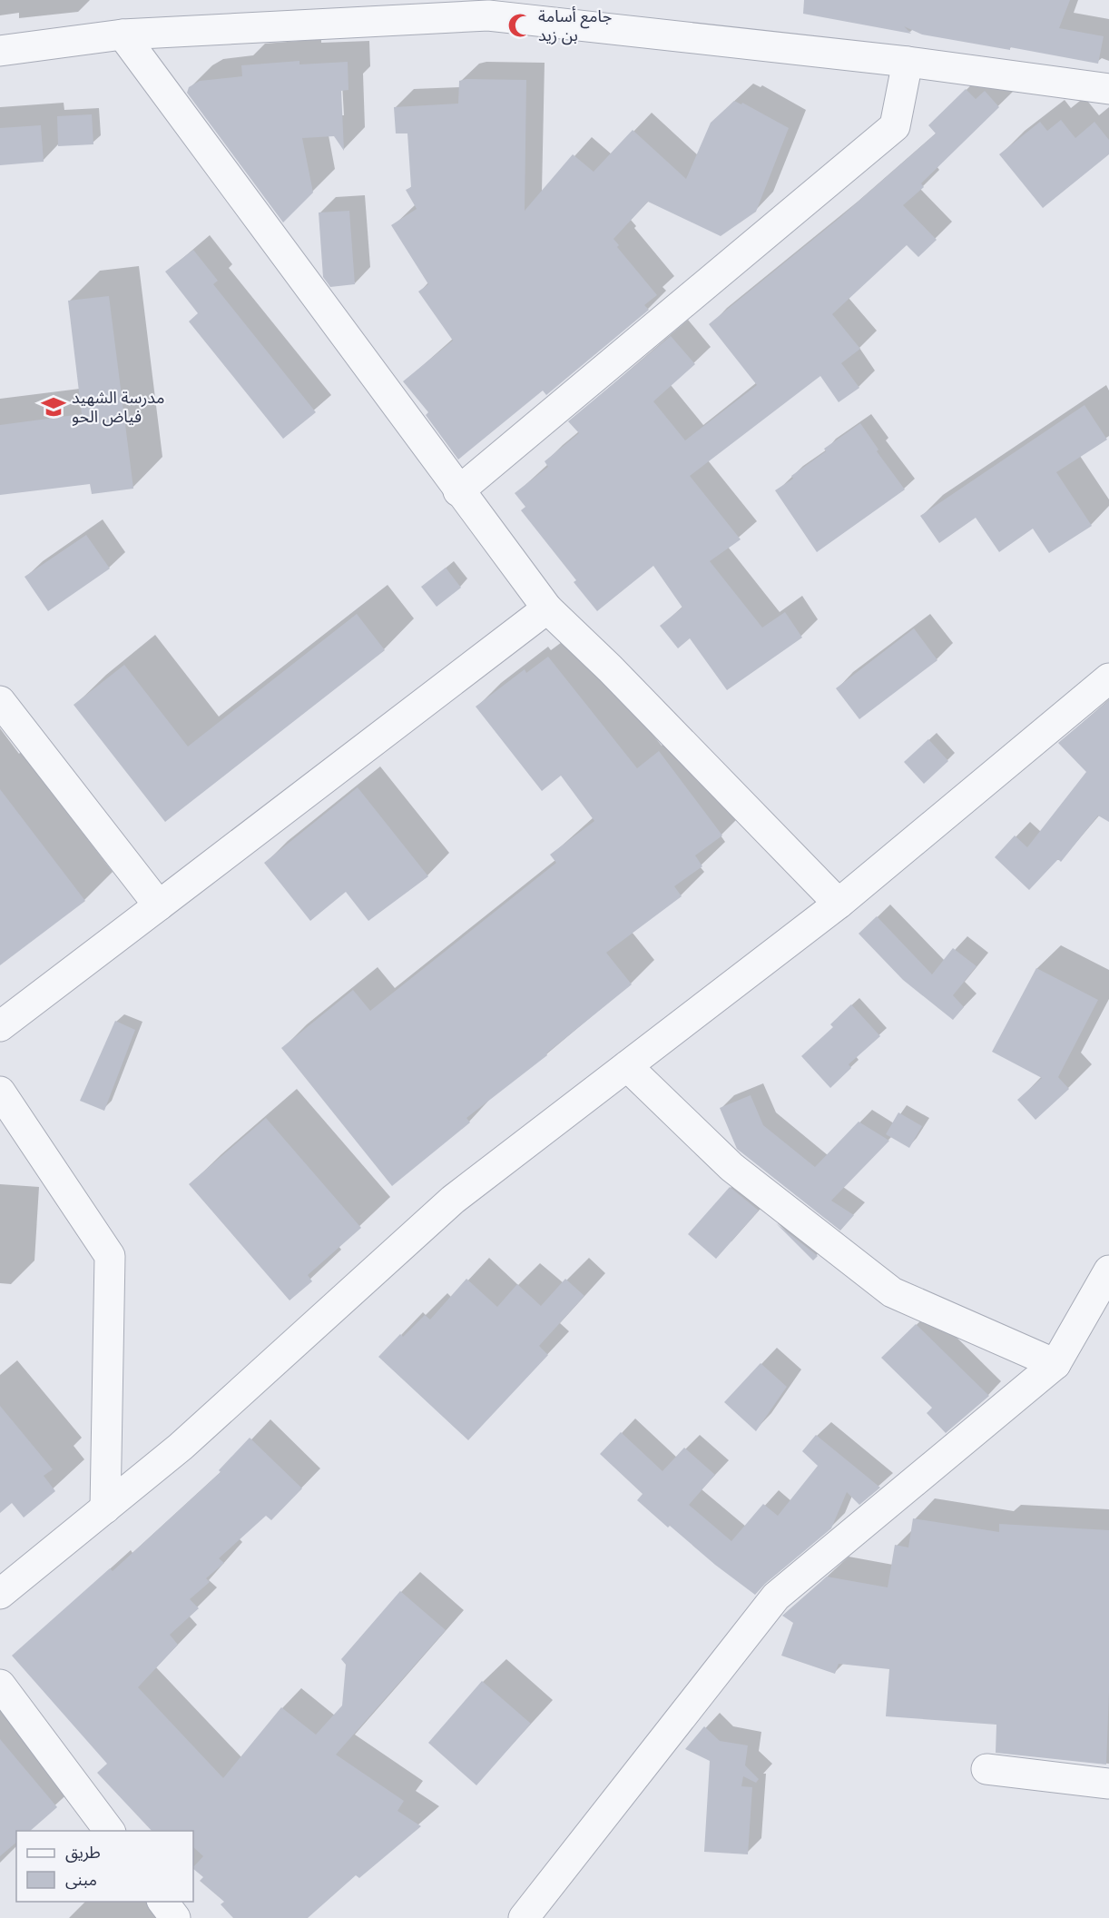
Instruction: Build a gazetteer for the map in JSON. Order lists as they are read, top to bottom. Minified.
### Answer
{"places":{"mosque":["جامع أسامة بن زيد"],"school or university":["مدرسة الشهيد فياض الحو"]},"legend":["طريق","مبنى"]}
